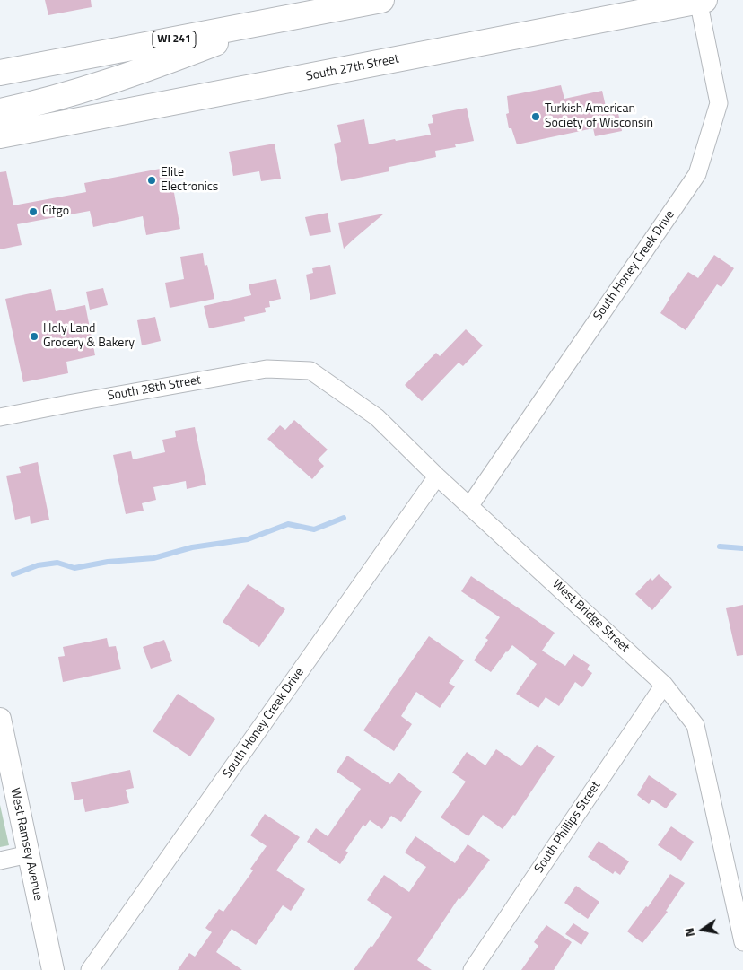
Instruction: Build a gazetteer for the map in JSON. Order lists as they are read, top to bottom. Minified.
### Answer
{"streets":{"main road":["WI 241","South 27th Street"],"street":["South Honey Creek Drive","South 28th Street","West Bridge Street","South Phillips Street","West Ramsey Avenue"]},"crossings":[["South 27th Street","South Honey Creek Drive"],["South Honey Creek Drive","West Bridge Street"],["South 28th Street","West Bridge Street"],["West Bridge Street","South Phillips Street"]],"places":["Turkish American Society of Wisconsin","Elite Electronics","Citgo","Holy Land Grocery & Bakery"],"north":"left"}
